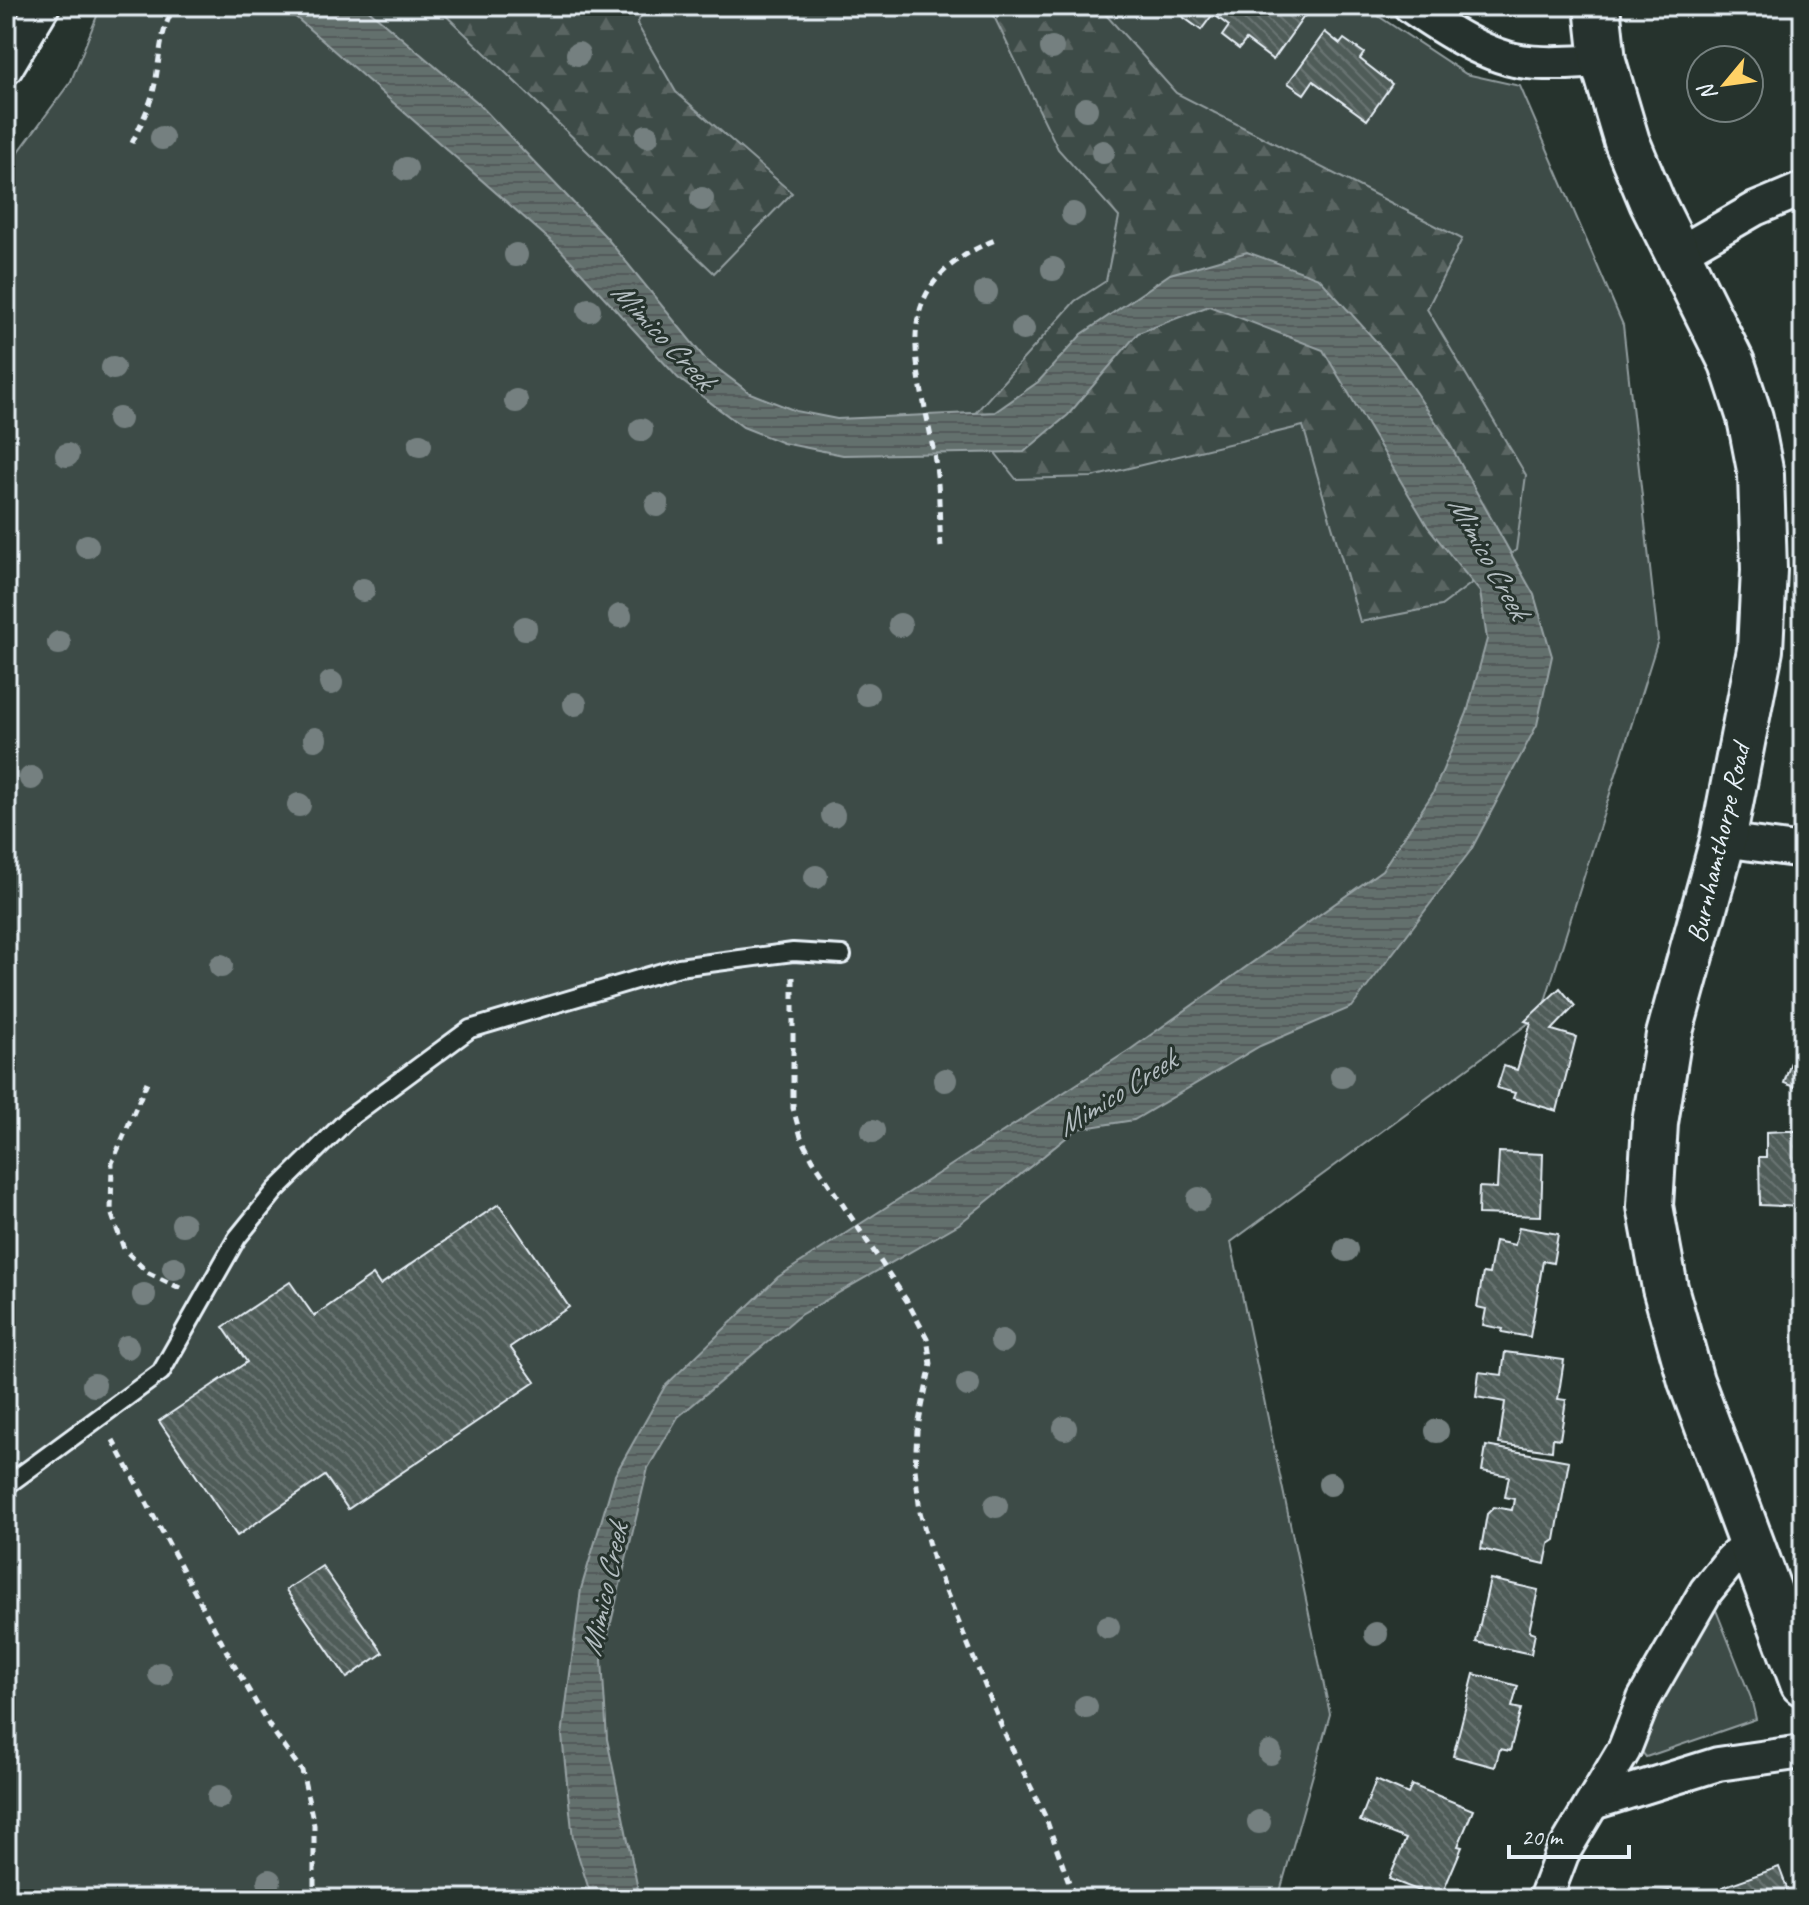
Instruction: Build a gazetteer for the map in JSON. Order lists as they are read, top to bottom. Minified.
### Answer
{"streets":{"main road":["Burnhamthorpe Road"]},"water":["Mimico Creek"],"scale_bar":"20 m","north":"bottom left"}
